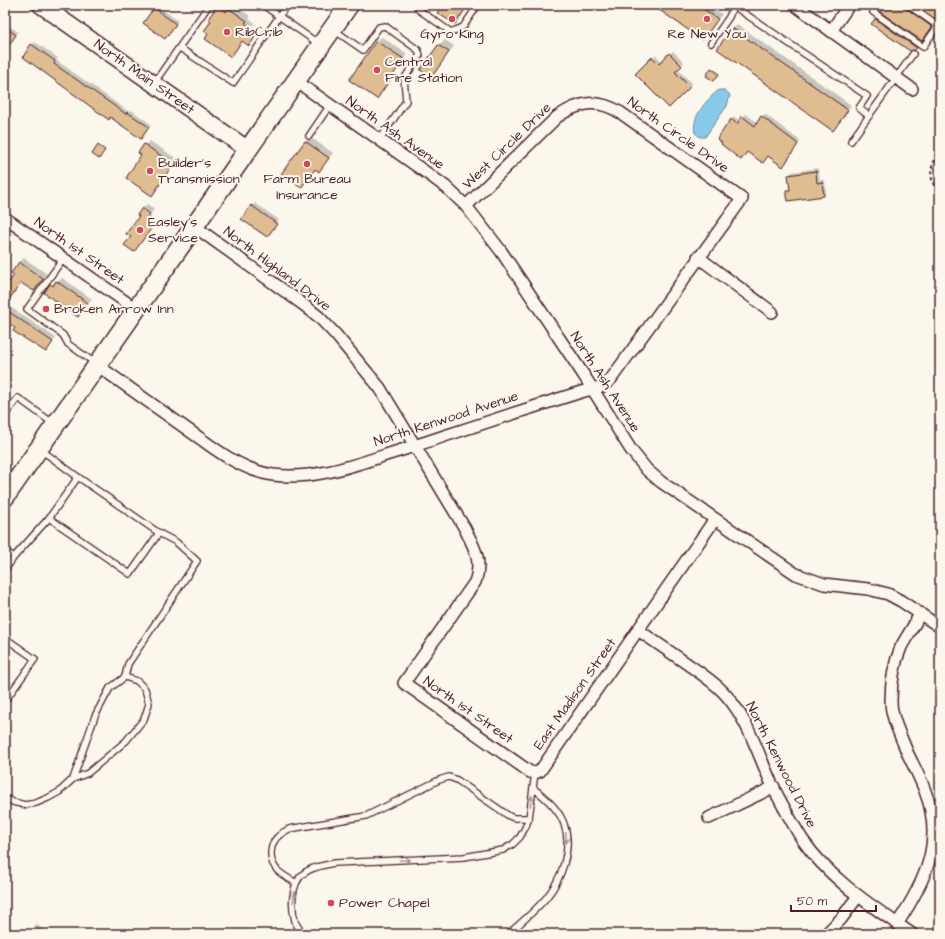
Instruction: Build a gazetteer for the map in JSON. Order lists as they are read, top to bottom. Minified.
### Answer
{"streets":{"main road":["North Main Street"],"street":["North Ash Avenue","North Circle Drive","West Circle Drive","North 1st Street","North Highland Drive","North Kenwood Avenue","East Madison Street","North Kenwood Drive"]},"crossings":[["North Ash Avenue","West Circle Drive"],["North Ash Avenue","North Kenwood Avenue"],["North Ash Avenue","East Madison Street"],["North Circle Drive","West Circle Drive"],["North Circle Drive","North Kenwood Avenue"],["North 1st Street","North Highland Drive"],["North 1st Street","East Madison Street"],["North Highland Drive","North Kenwood Avenue"],["East Madison Street","North Kenwood Drive"]],"places":["Gyro King","Re New You","RibCrib","Central Fire Station","Farm Bureau Insurance","Builder's Transmission","Easley's Service","Broken Arrow Inn","Power Chapel"],"scale_bar":"50 m"}
